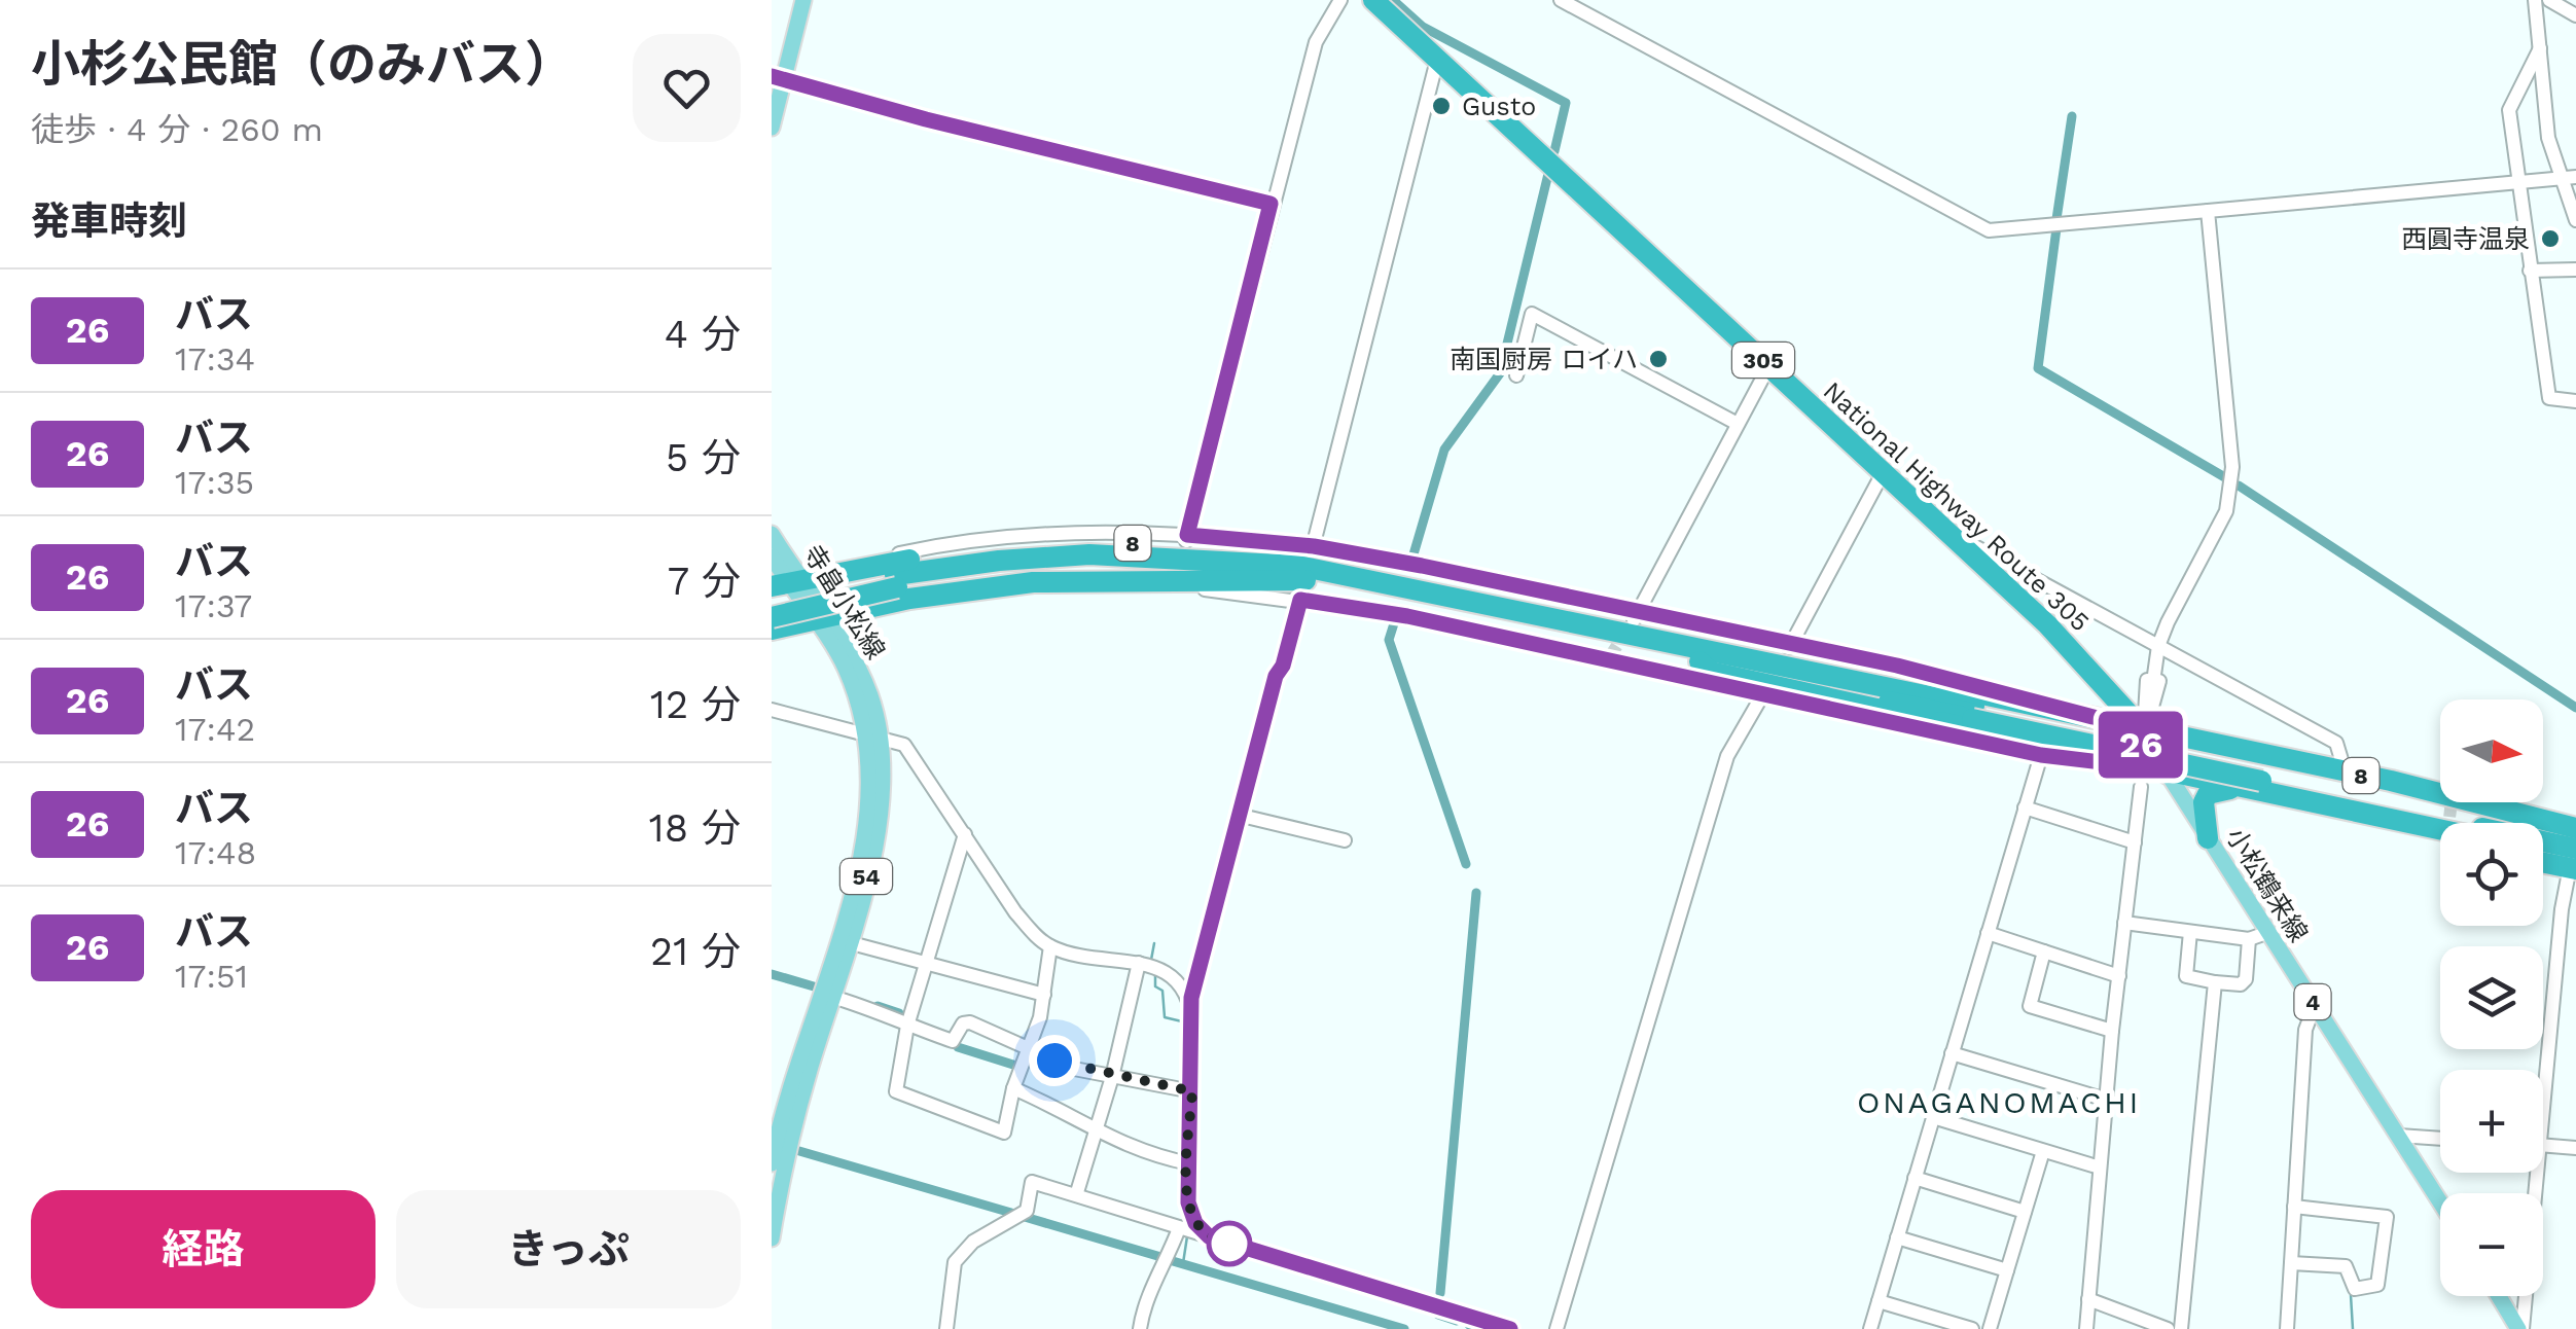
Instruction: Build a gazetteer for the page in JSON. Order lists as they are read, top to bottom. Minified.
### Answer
{"streets":{"highway":["305","National Highway Route 305","8"],"main road":["寺畠小松線","54","小松鶴来線","4"]},"crossings":[["National Highway Route 305","8"],["National Highway Route 305","小松鶴来線"],["8","寺畠小松線"],["8","小松鶴来線"]],"districts":["ONAGANOMACHI"],"places":["Gusto","西圓寺温泉","南国厨房 ロイハ"],"lines":["bus line 26"],"north":"right","page":{"heading":[["小杉公民館（のみバス）","徒歩 · 4 分 · 260 m"],"発車時刻"],"on_map":"26","list":[{"mark":"26","name":"バス","note":"17:34","value":"4 分"},{"mark":"26","name":"バス","note":"17:35","value":"5 分"},{"mark":"26","name":"バス","note":"17:37","value":"7 分"},{"mark":"26","name":"バス","note":"17:42","value":"12 分"},{"mark":"26","name":"バス","note":"17:48","value":"18 分"},{"mark":"26","name":"バス","note":"17:51","value":"21 分"}],"map_buttons":["+","−"],"buttons":["経路","きっぷ"]}}
